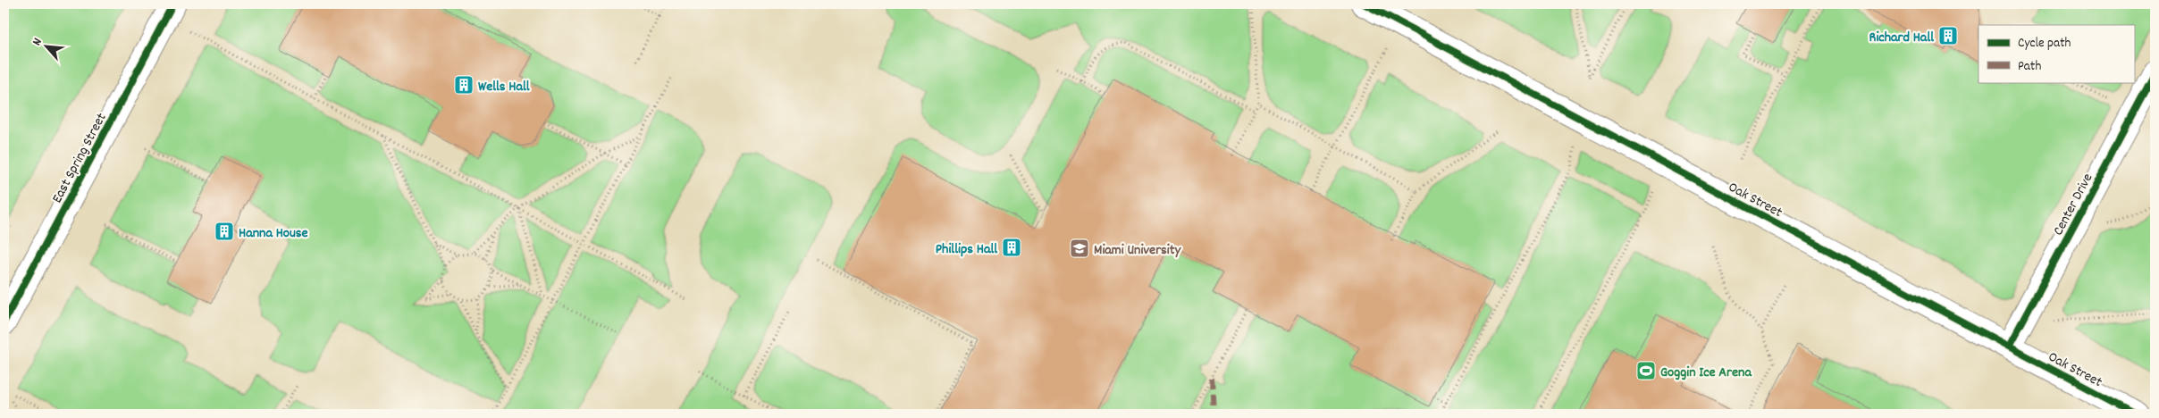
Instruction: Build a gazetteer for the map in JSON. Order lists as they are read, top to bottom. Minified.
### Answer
{"streets":{"street":["East Spring Street","Oak Street","Center Drive"]},"crossings":[["Oak Street","Center Drive"]],"places":{"building":["Richard Hall","Wells Hall","Hanna House","Phillips Hall"],"school or university":["Miami University"],"sports":["Goggin Ice Arena"]},"legend":["Cycle path","Path"],"north":"top left"}
